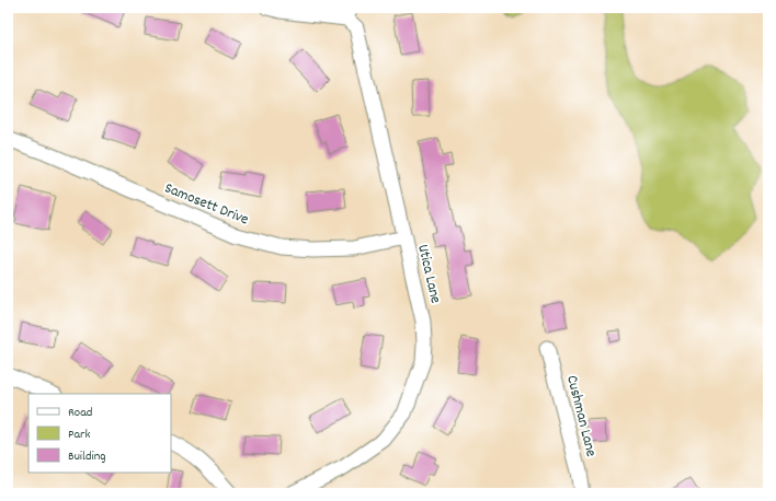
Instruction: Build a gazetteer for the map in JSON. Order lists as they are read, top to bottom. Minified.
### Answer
{"streets":{"street":["Samosett Drive","Utica Lane","Cushman Lane"]},"crossings":[["Samosett Drive","Utica Lane"]],"legend":["Road","Park","Building"]}
